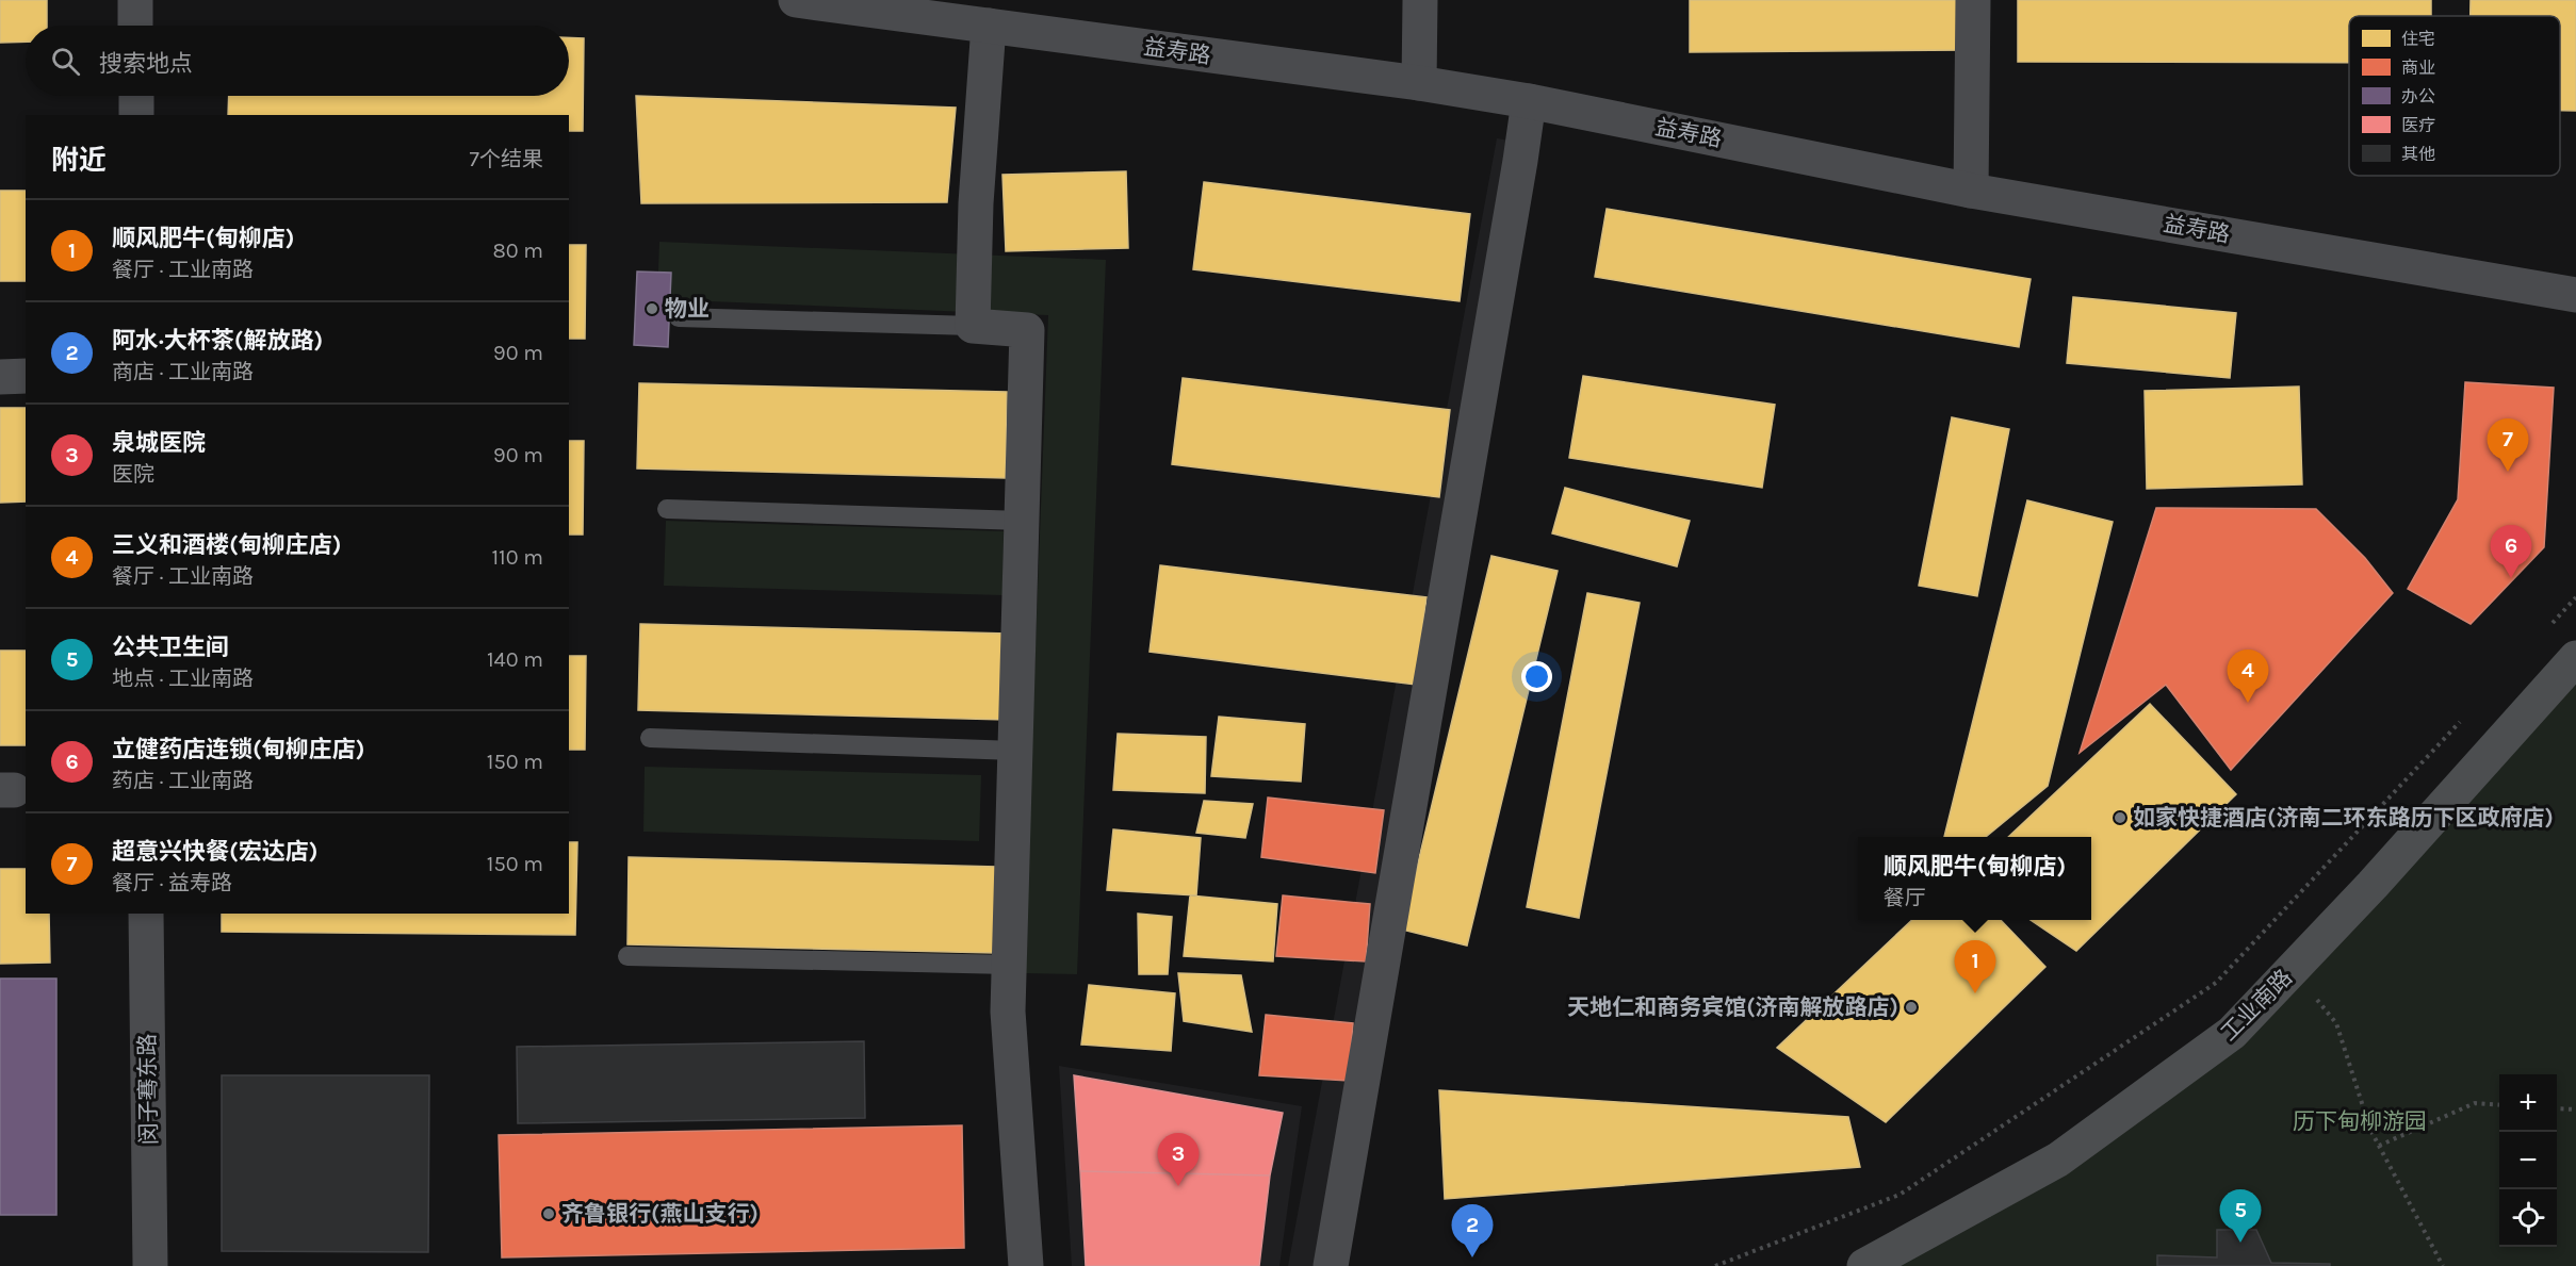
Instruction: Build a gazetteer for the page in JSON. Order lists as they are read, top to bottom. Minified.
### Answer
{"streets":{"main road":["工业南路"],"street":["益寿路","闵子骞东路"]},"parks":["历下甸柳游园"],"places":["物业","如家快捷酒店(济南二环东路历下区政府店)","天地仁和商务宾馆(济南解放路店)","齐鲁银行(燕山支行)"],"legend":["住宅","商业","办公","医疗","其他"],"page":{"search":"搜索地点","heading":["附近","7个结果"],"list":[{"mark":"1","name":"顺风肥牛(甸柳店)","note":"餐厅 · 工业南路","value":"80 m"},{"mark":"2","name":"阿水·大杯茶(解放路)","note":"商店 · 工业南路","value":"90 m"},{"mark":"3","name":"泉城医院","note":"医院","value":"90 m"},{"mark":"4","name":"三义和酒楼(甸柳庄店)","note":"餐厅 · 工业南路","value":"110 m"},{"mark":"5","name":"公共卫生间","note":"地点 · 工业南路","value":"140 m"},{"mark":"6","name":"立健药店连锁(甸柳庄店)","note":"药店 · 工业南路","value":"150 m"},{"mark":"7","name":"超意兴快餐(宏达店)","note":"餐厅 · 益寿路","value":"150 m"}],"pins":["7","6","4","1","3","5","2"],"popup":["顺风肥牛(甸柳店)","餐厅"],"map_buttons":["+","−"]}}
